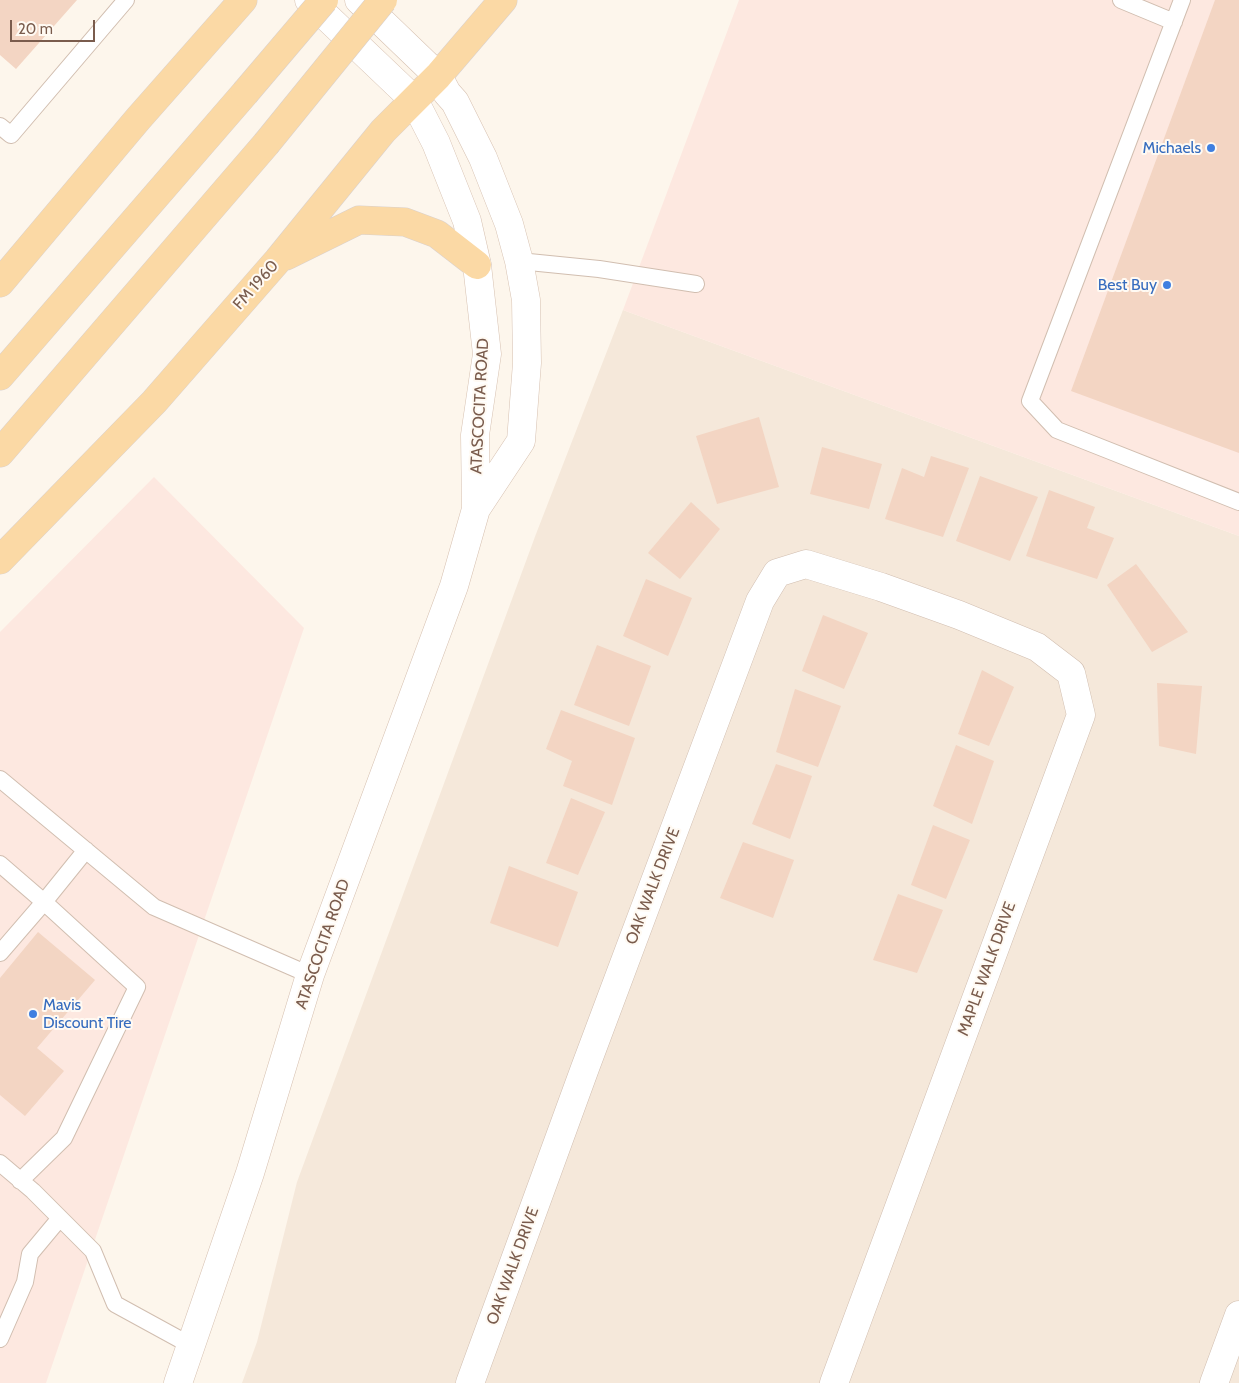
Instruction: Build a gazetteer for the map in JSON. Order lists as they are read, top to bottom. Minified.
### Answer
{"streets":{"main road":["FM 1960","ATASCOCITA ROAD","OAK WALK DRIVE","MAPLE WALK DRIVE"]},"crossings":[["FM 1960","ATASCOCITA ROAD"],["OAK WALK DRIVE","MAPLE WALK DRIVE"]],"places":["Michaels","Best Buy","Mavis Discount Tire"],"scale_bar":"20 m"}
